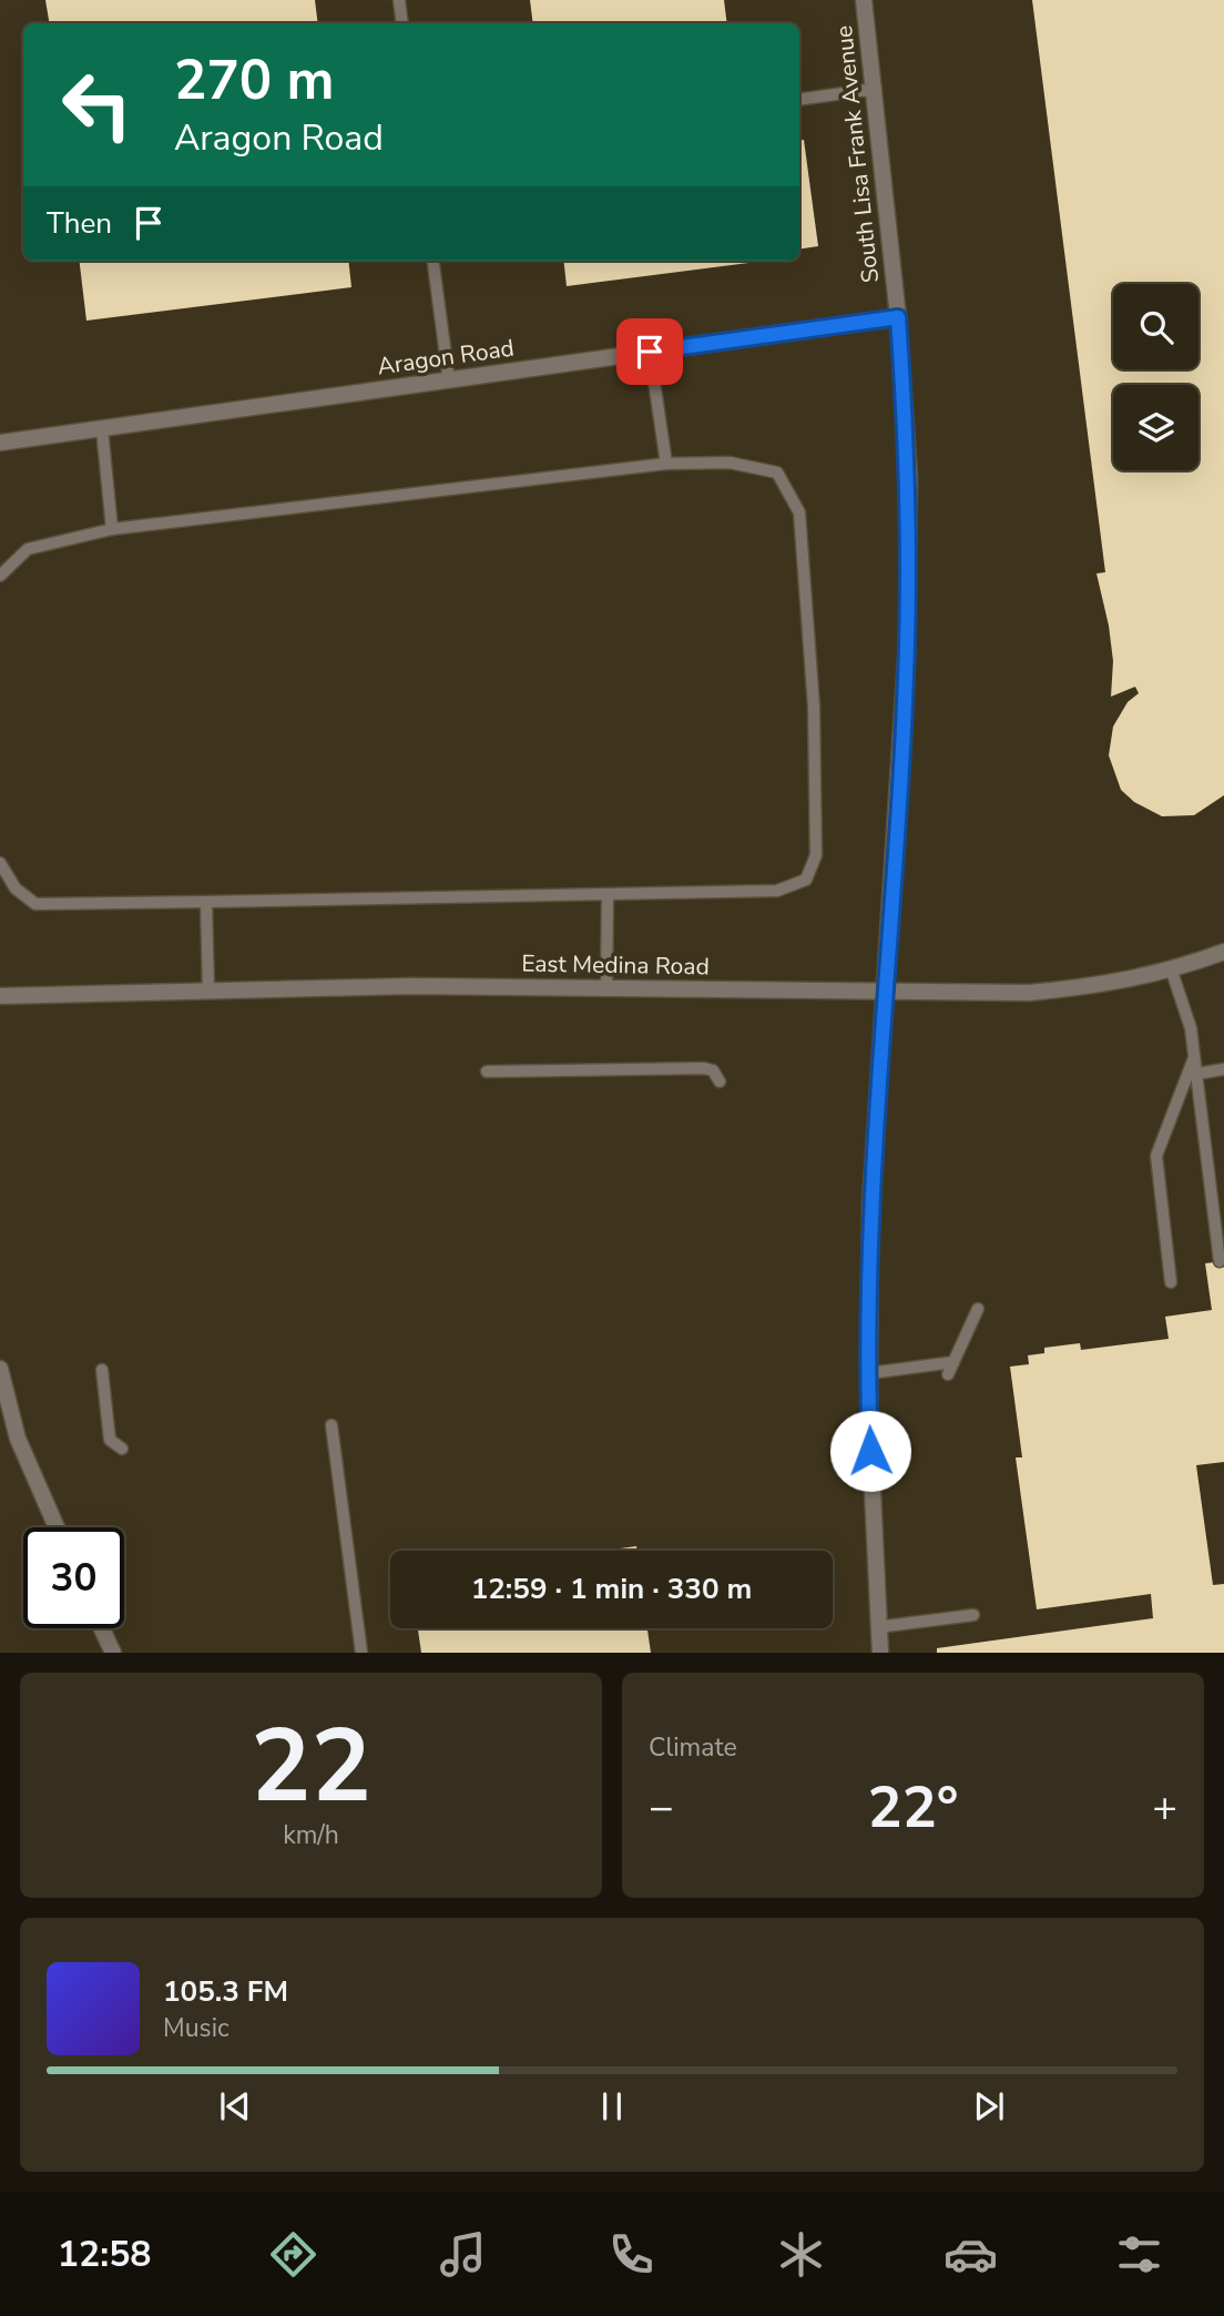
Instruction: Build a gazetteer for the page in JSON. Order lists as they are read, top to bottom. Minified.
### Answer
{"streets":{"street":["South Lisa Frank Avenue","Aragon Road","East Medina Road"]},"crossings":[["South Lisa Frank Avenue","Aragon Road"],["South Lisa Frank Avenue","East Medina Road"]],"page":{"turn":["270 m","Aragon Road"],"then":"Then","limit":"30","trip":"12:59 · 1 min · 330 m","tile":[["22","km/h"],"Climate"],"heat":["−","22°","+"],"song":["105.3 FM","Music"],"tabs":"12:58"}}
